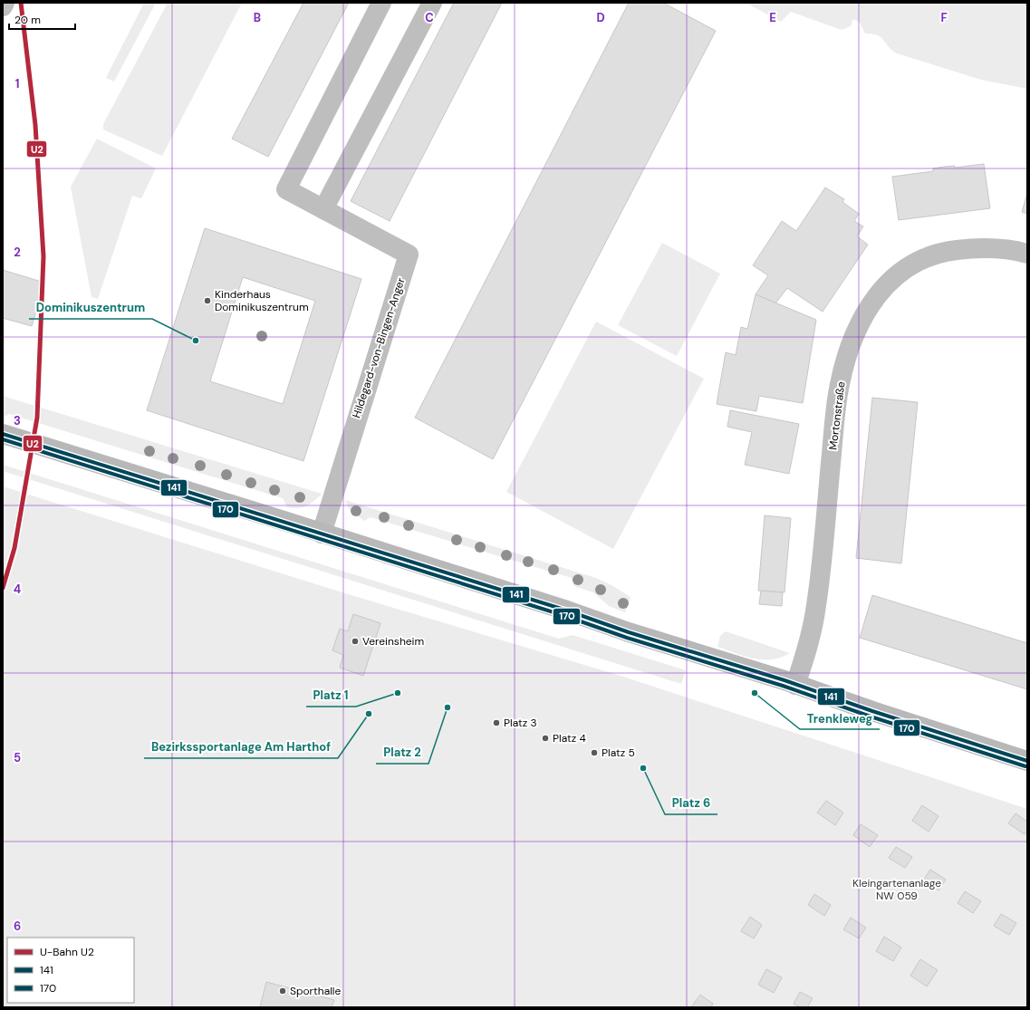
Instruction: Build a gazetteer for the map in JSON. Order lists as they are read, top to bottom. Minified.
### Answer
{"streets":{"street":["Hildegard-von-Bingen-Anger","Mortonstraße"]},"parks":["Kleingartenanlage NW 059"],"places":["Kinderhaus Dominikuszentrum","Dominikuszentrum","Vereinsheim","Platz 1","Trenkleweg","Platz 2","Bezirkssportanlage Am Harthof","Platz 3","Platz 4","Platz 5","Platz 6","Sporthalle"],"lines":["metro line U2","transit line 141","transit line 170"],"legend":["U-Bahn U2","141","170"],"scale_bar":"20 m","grid":{"columns":["B","C","D","E","F"],"rows":["1","2","3","4","5","6"]}}
